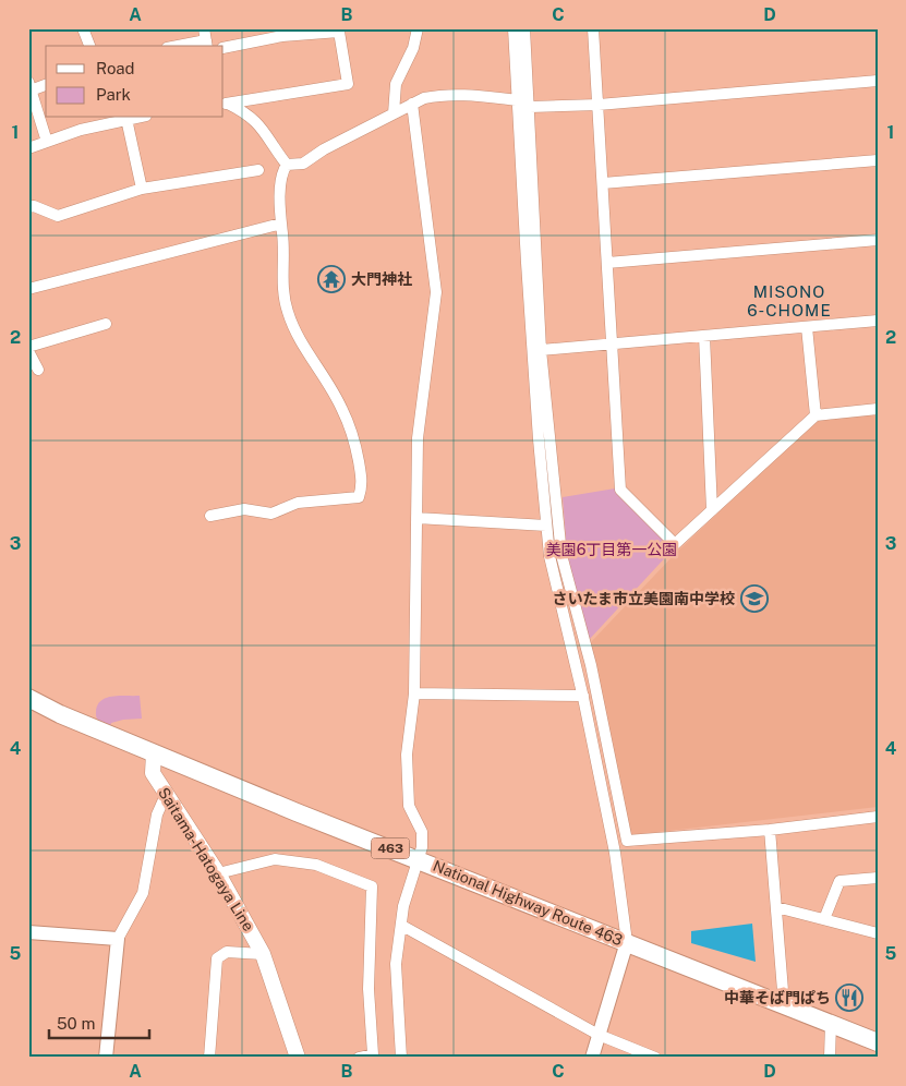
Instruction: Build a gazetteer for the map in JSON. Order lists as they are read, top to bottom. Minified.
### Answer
{"streets":{"highway":["463","National Highway Route 463"],"main road":["Saitama-Hatogaya Line"]},"crossings":[["Saitama-Hatogaya Line","National Highway Route 463"]],"districts":["MISONO 6-CHOME"],"parks":["美園6丁目第一公園"],"places":{"temple":["大門神社"],"school or university":["さいたま市立美園南中学校"],"restaurant":["中華そば門ぱち"]},"legend":["Road","Park"],"scale_bar":"50 m","grid":{"columns":["A","B","C","D"],"rows":["1","2","3","4","5"]}}
